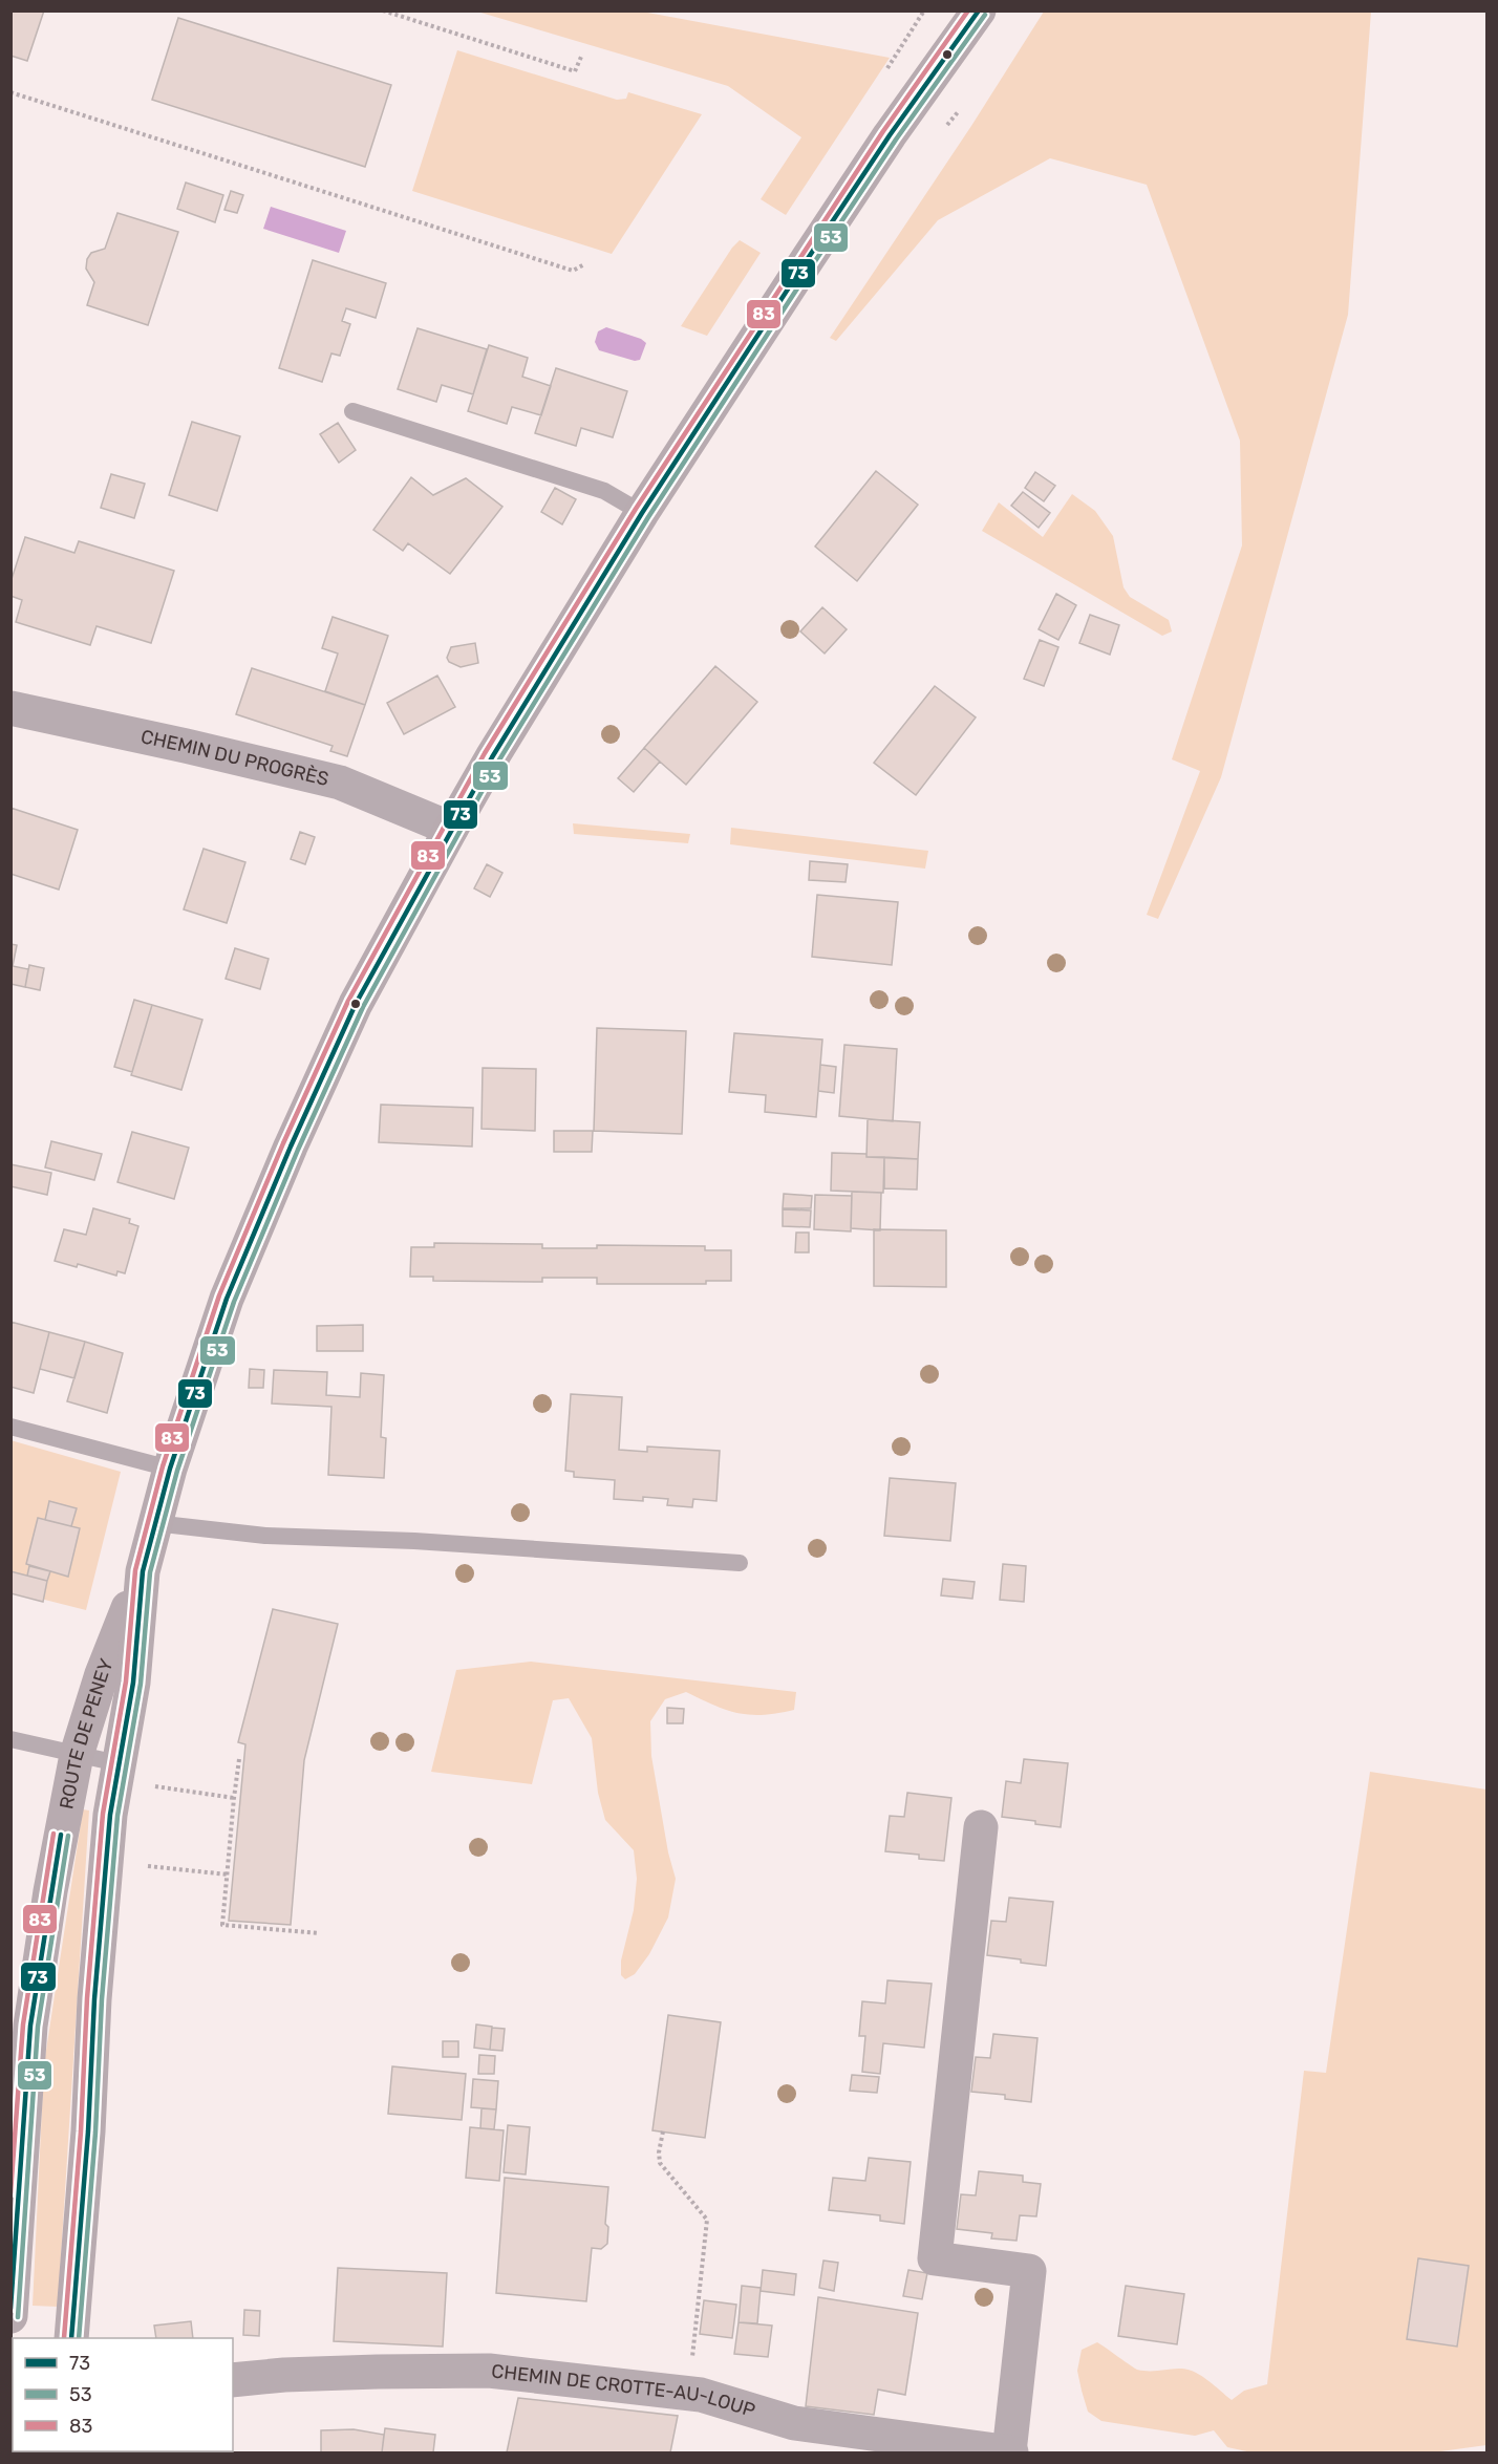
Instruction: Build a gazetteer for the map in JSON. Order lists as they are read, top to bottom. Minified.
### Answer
{"streets":{"main road":["ROUTE DE PENEY"],"street":["CHEMIN DU PROGRÈS","CHEMIN DE CROTTE-AU-LOUP"]},"crossings":[["CHEMIN DU PROGRÈS","ROUTE DE PENEY"]],"lines":["transit line 73","transit line 83","transit line 53"],"legend":["73","53","83"]}
